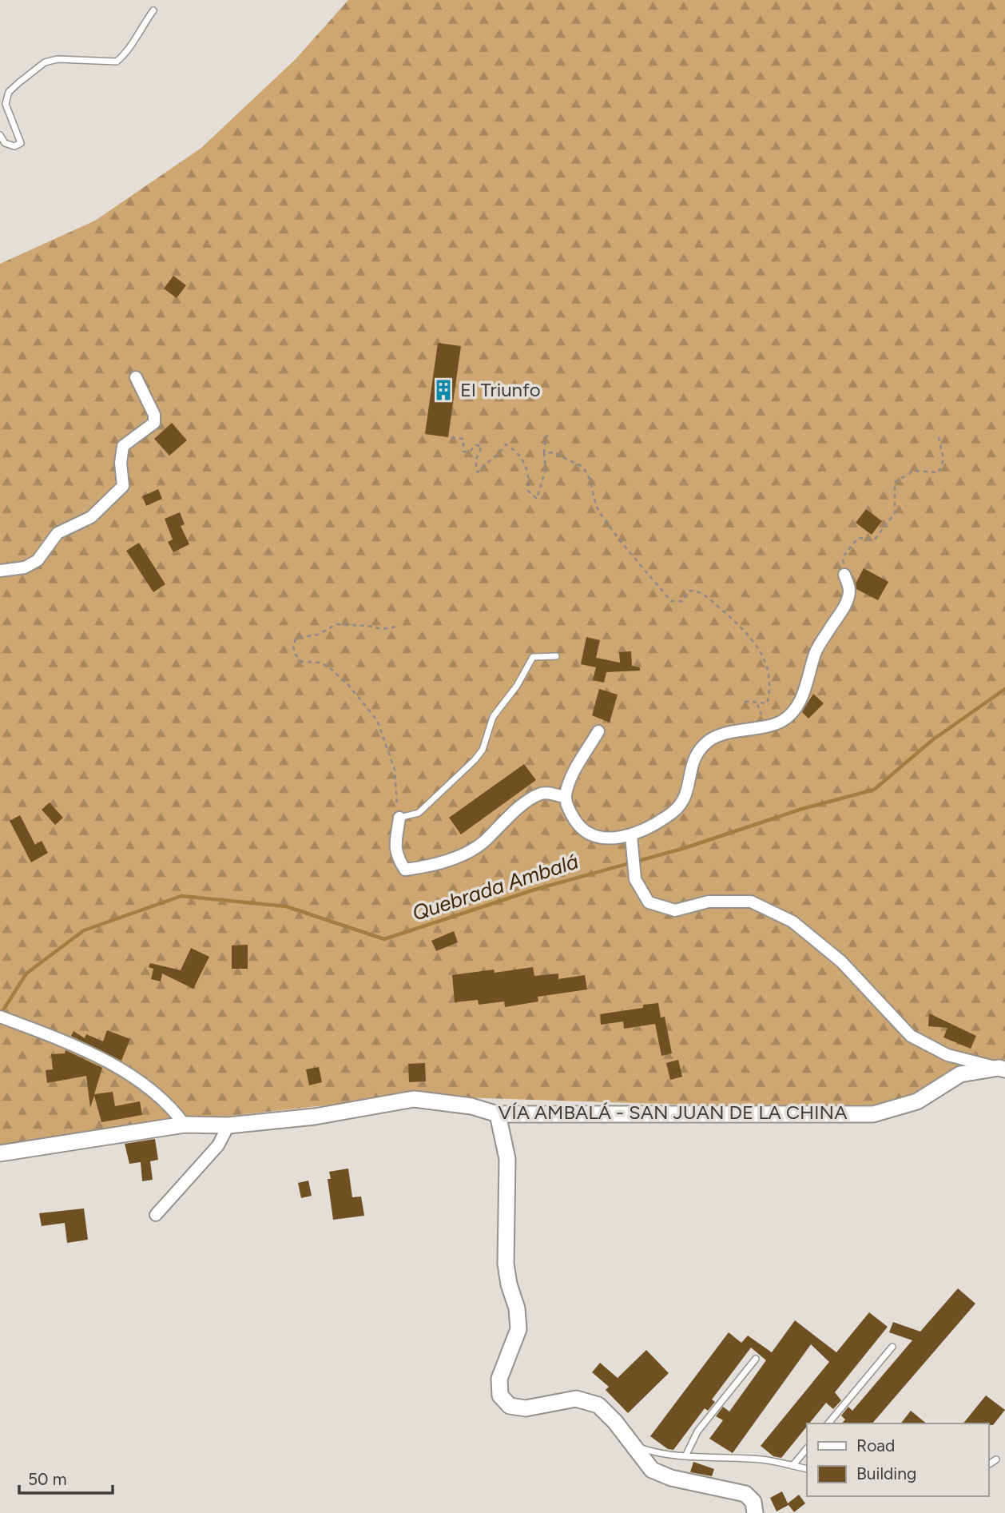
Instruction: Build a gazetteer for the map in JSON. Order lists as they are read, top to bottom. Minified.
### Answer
{"streets":{"street":["VÍA AMBALÁ - SAN JUAN DE LA CHINA"]},"water":["Quebrada Ambalá"],"places":{"building":["El Triunfo"]},"legend":["Road","Building"],"scale_bar":"50 m"}
